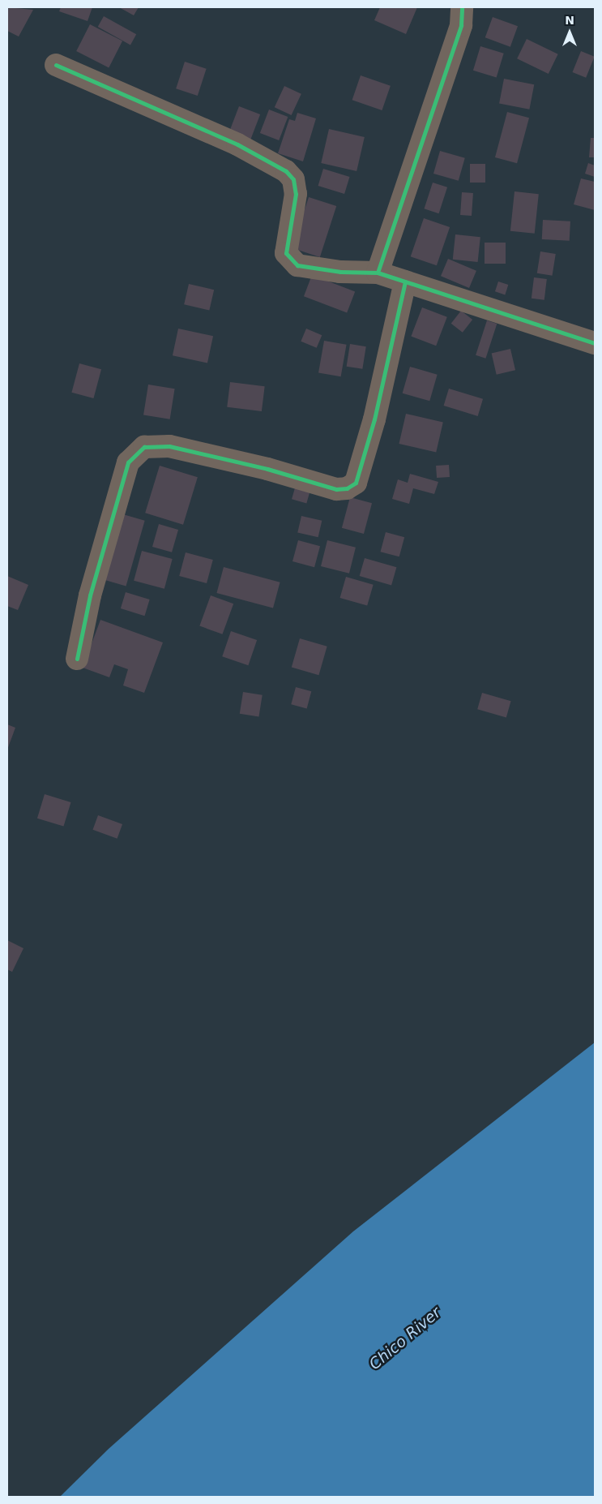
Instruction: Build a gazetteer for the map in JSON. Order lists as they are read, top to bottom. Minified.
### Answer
{"water":["Chico River"],"north":"top"}
